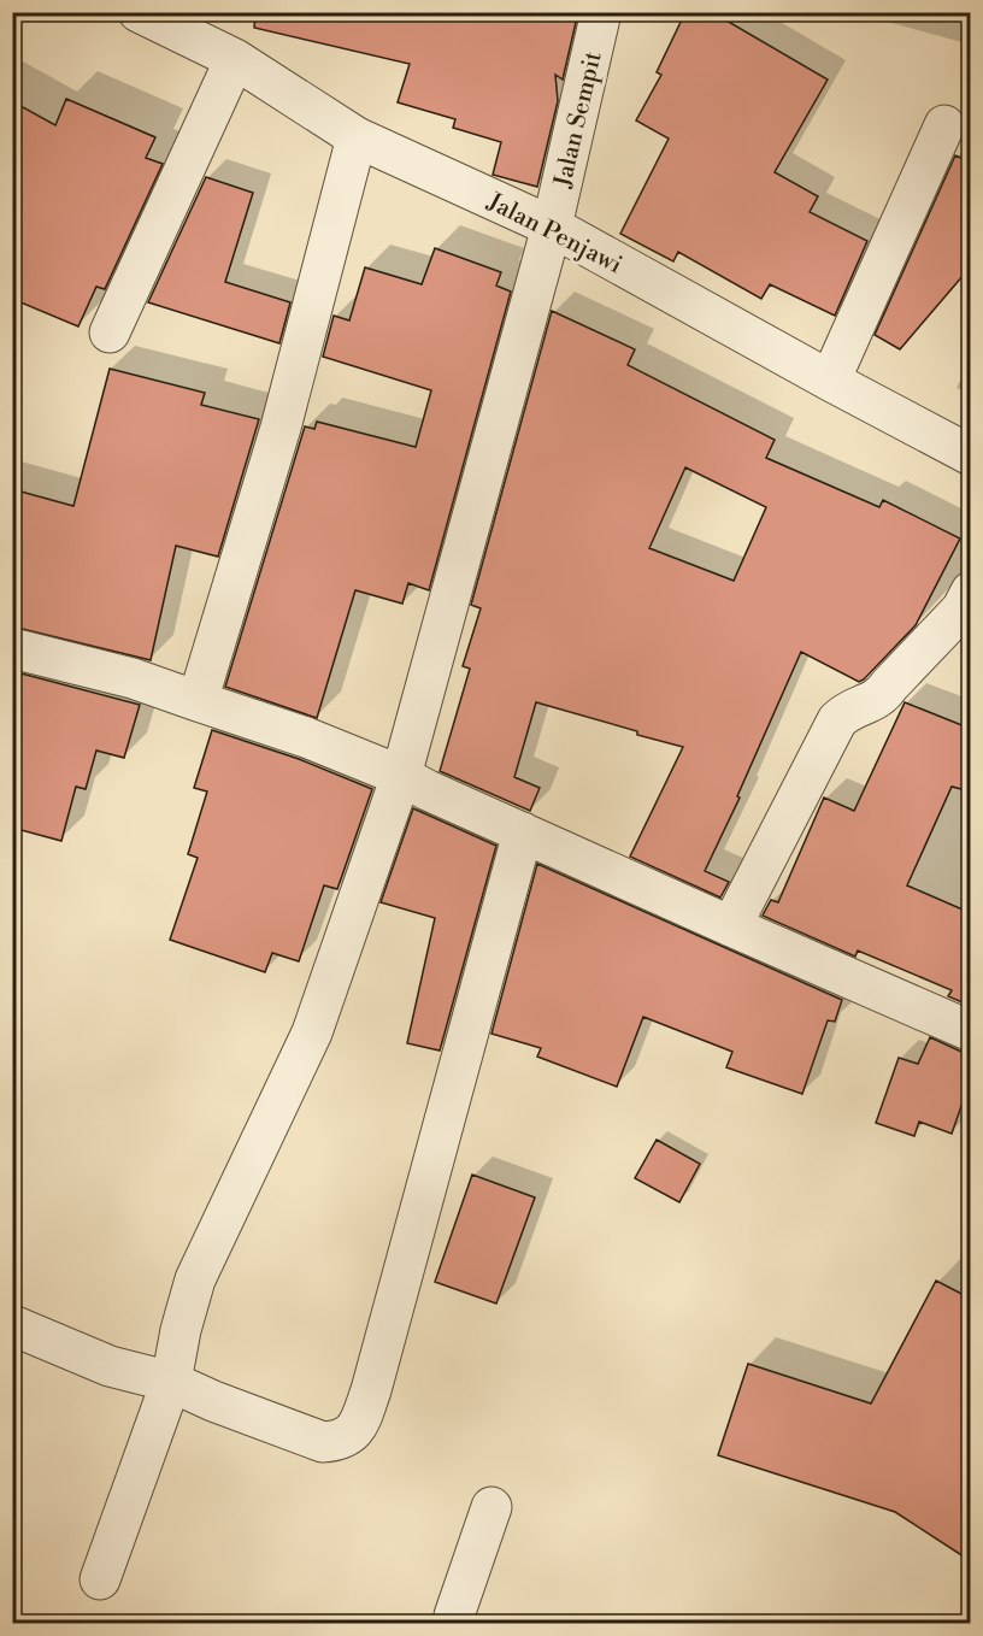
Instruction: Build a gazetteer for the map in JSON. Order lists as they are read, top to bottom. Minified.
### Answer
{"streets":{"street":["Jalan Sempit","Jalan Penjawi"]},"crossings":[["Jalan Sempit","Jalan Penjawi"]]}
